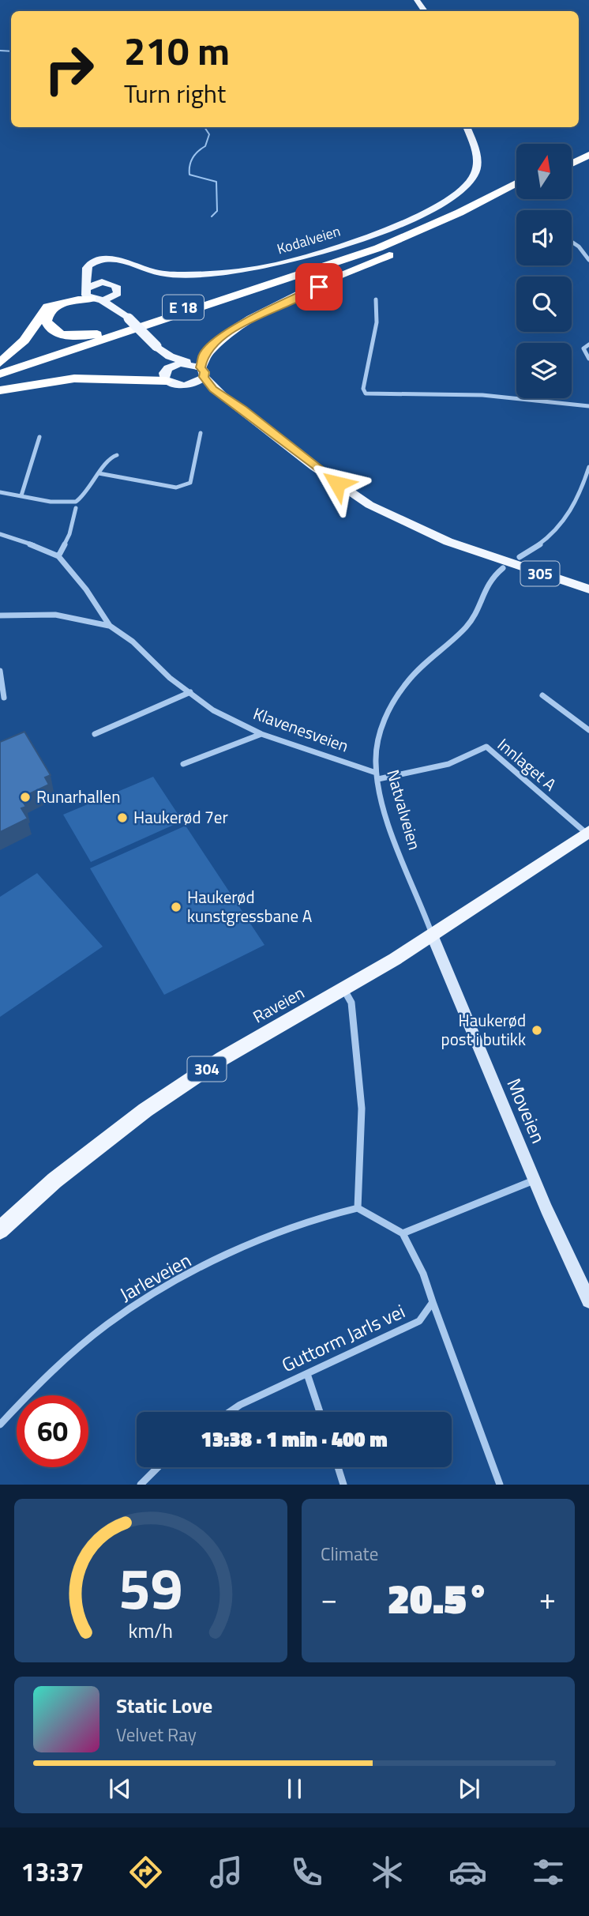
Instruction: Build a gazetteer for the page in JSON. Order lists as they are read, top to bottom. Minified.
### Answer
{"streets":{"highway":["E 18"],"main road":["Kodalveien","305","Raveien","304"],"street":["Klavenesveien","Innlaget A","Natvalveien","Moveien","Jarleveien","Guttorm Jarls vei"]},"crossings":[["Kodalveien","305"],["E 18","305"],["Klavenesveien","Innlaget A"],["Klavenesveien","Natvalveien"],["Innlaget A","Natvalveien"],["Innlaget A","Raveien"],["Natvalveien","Raveien"],["Natvalveien","Moveien"],["Raveien","Moveien"]],"places":["Runarhallen","Haukerød 7er","Haukerød kunstgressbane A","Haukerød post i butikk"],"north":"top","page":{"turn":["210 m","Turn right"],"limit":"60","trip":"13:38 · 1 min · 400 m","tile":"Climate","heat":["−","20.5°","+"],"song":["Static Love","Velvet Ray"],"tabs":"13:37","gauge":["59","km/h"]}}
